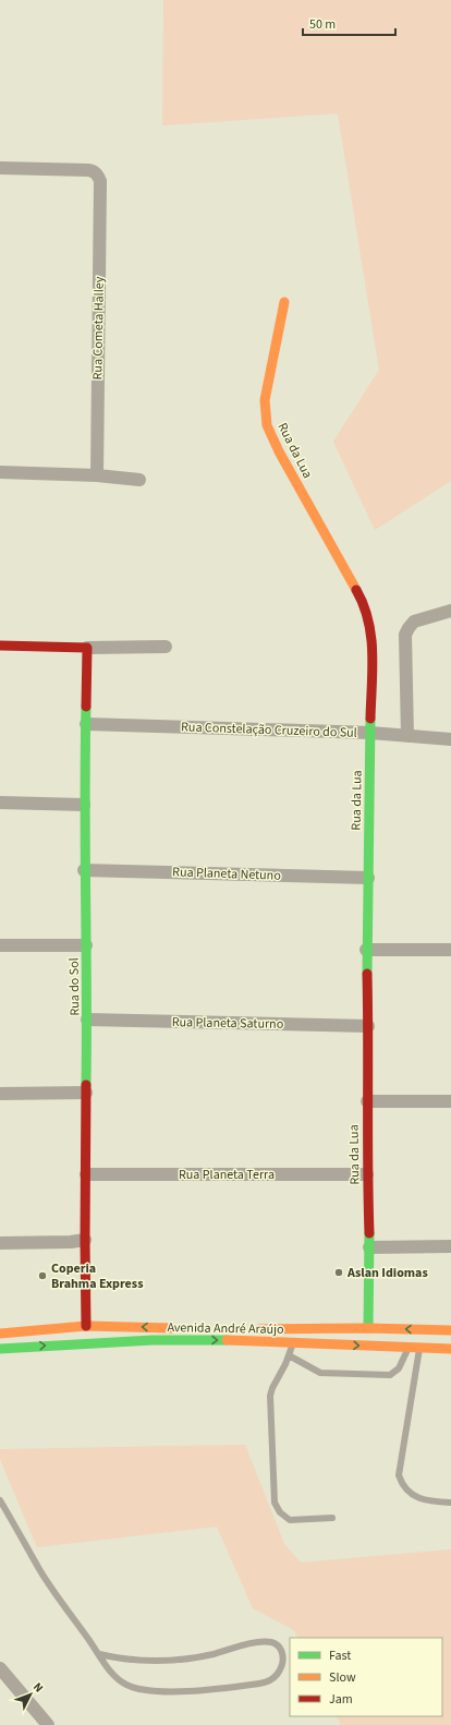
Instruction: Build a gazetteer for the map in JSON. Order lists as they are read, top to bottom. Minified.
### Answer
{"streets":{"street":["Rua Cometa Halley","Rua da Lua","Rua Constelação Cruzeiro do Sul","Rua Planeta Netuno","Rua do Sol","Rua Planeta Saturno","Rua Planeta Terra","Avenida André Araújo"]},"crossings":[["Rua da Lua","Rua Constelação Cruzeiro do Sul"],["Rua da Lua","Rua Planeta Netuno"],["Rua da Lua","Rua Planeta Saturno"],["Rua da Lua","Rua Planeta Terra"],["Rua da Lua","Avenida André Araújo"],["Rua Constelação Cruzeiro do Sul","Rua do Sol"],["Rua Planeta Netuno","Rua do Sol"],["Rua do Sol","Rua Planeta Saturno"],["Rua do Sol","Rua Planeta Terra"],["Rua do Sol","Avenida André Araújo"]],"places":["Aslan Idiomas","Coperia Brahma Express"],"legend":["Fast","Slow","Jam"],"scale_bar":"50 m","north":"top right"}
